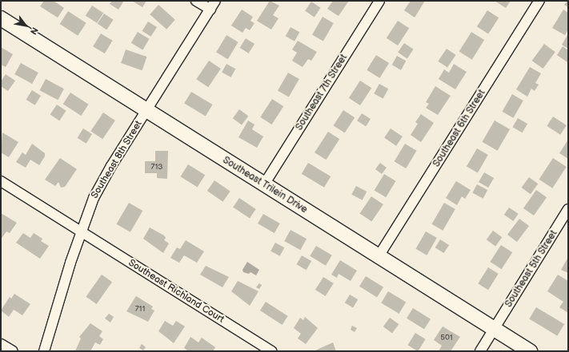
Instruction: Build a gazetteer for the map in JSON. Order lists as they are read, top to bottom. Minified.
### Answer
{"streets":{"street":["Southeast 7th Street","Southeast 6th Street","Southeast 8th Street","Southeast Trilein Drive","Southeast 5th Street","Southeast Richland Court"]},"crossings":[["Southeast 7th Street","Southeast Trilein Drive"],["Southeast 6th Street","Southeast Trilein Drive"],["Southeast 8th Street","Southeast Trilein Drive"],["Southeast 8th Street","Southeast Richland Court"],["Southeast Trilein Drive","Southeast 5th Street"]],"house_numbers":["713","711","501"],"north":"bottom right"}
